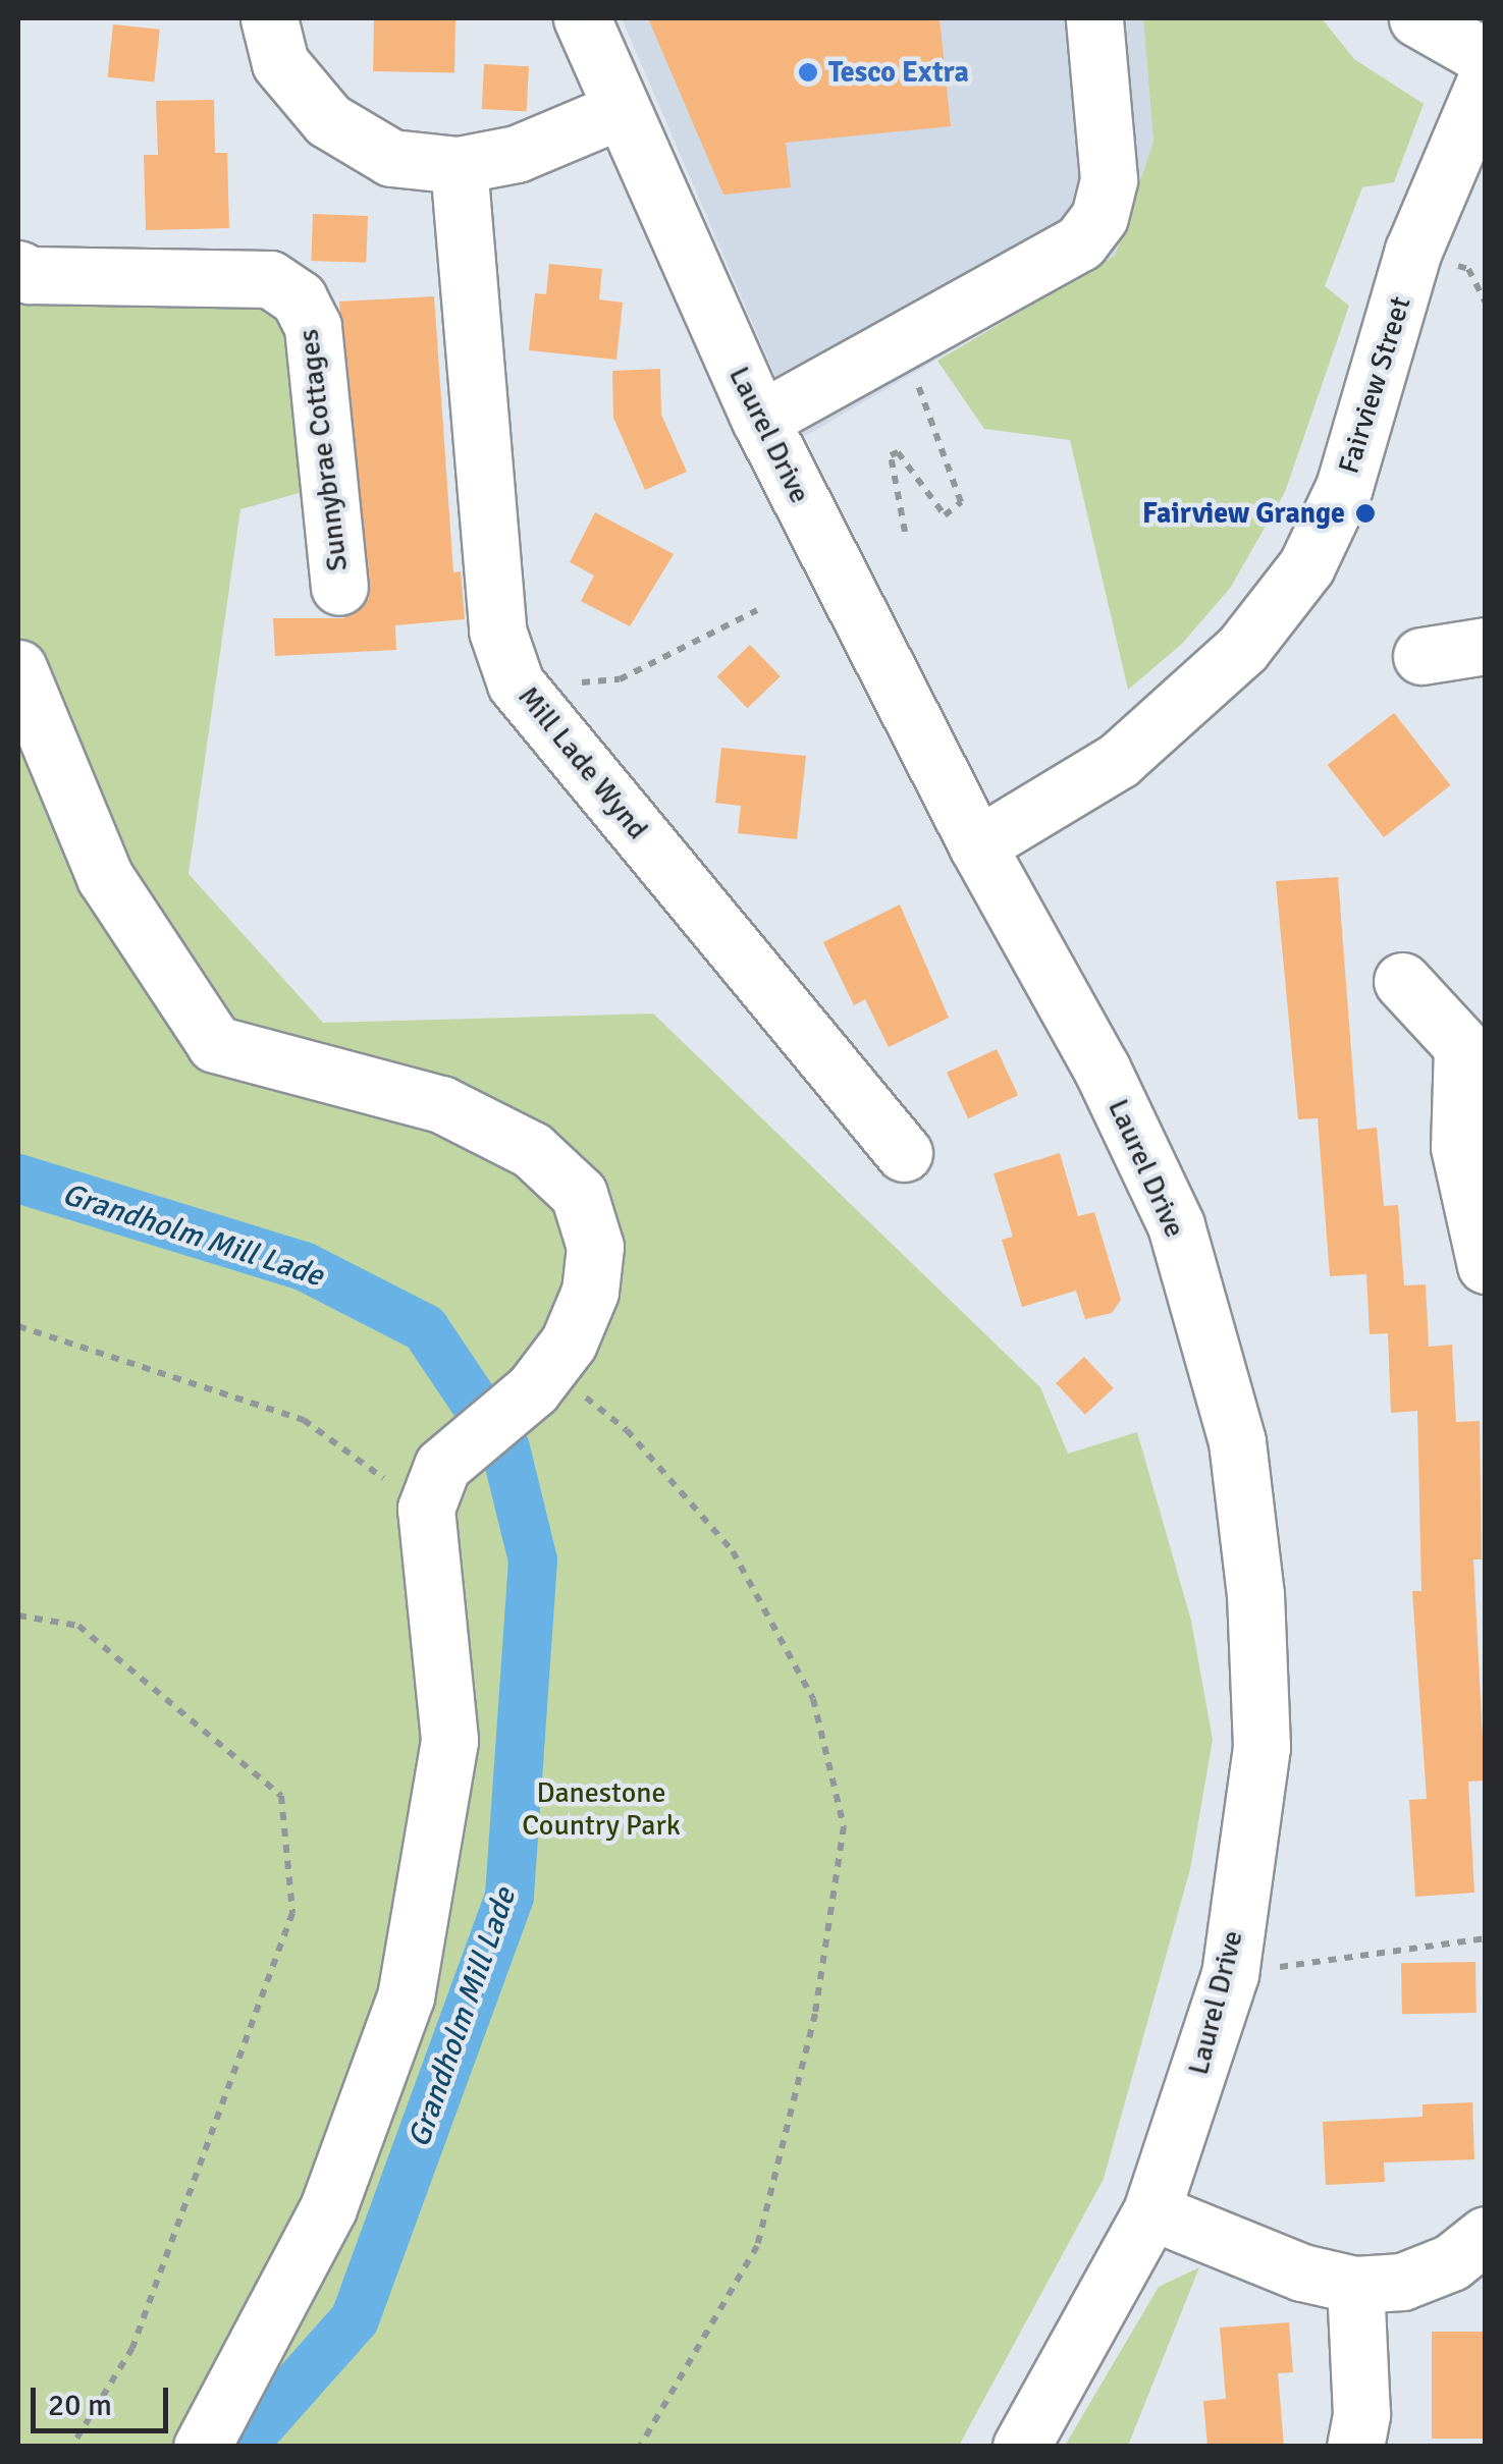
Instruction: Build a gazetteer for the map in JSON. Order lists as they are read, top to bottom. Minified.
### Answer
{"streets":{"street":["Fairview Street","Laurel Drive","Sunnybrae Cottages","Mill Lade Wynd"]},"crossings":[["Fairview Street","Laurel Drive"]],"water":["Grandholm Mill Lade"],"parks":["Danestone Country Park"],"places":["Tesco Extra","Fairview Grange"],"scale_bar":"20 m"}
